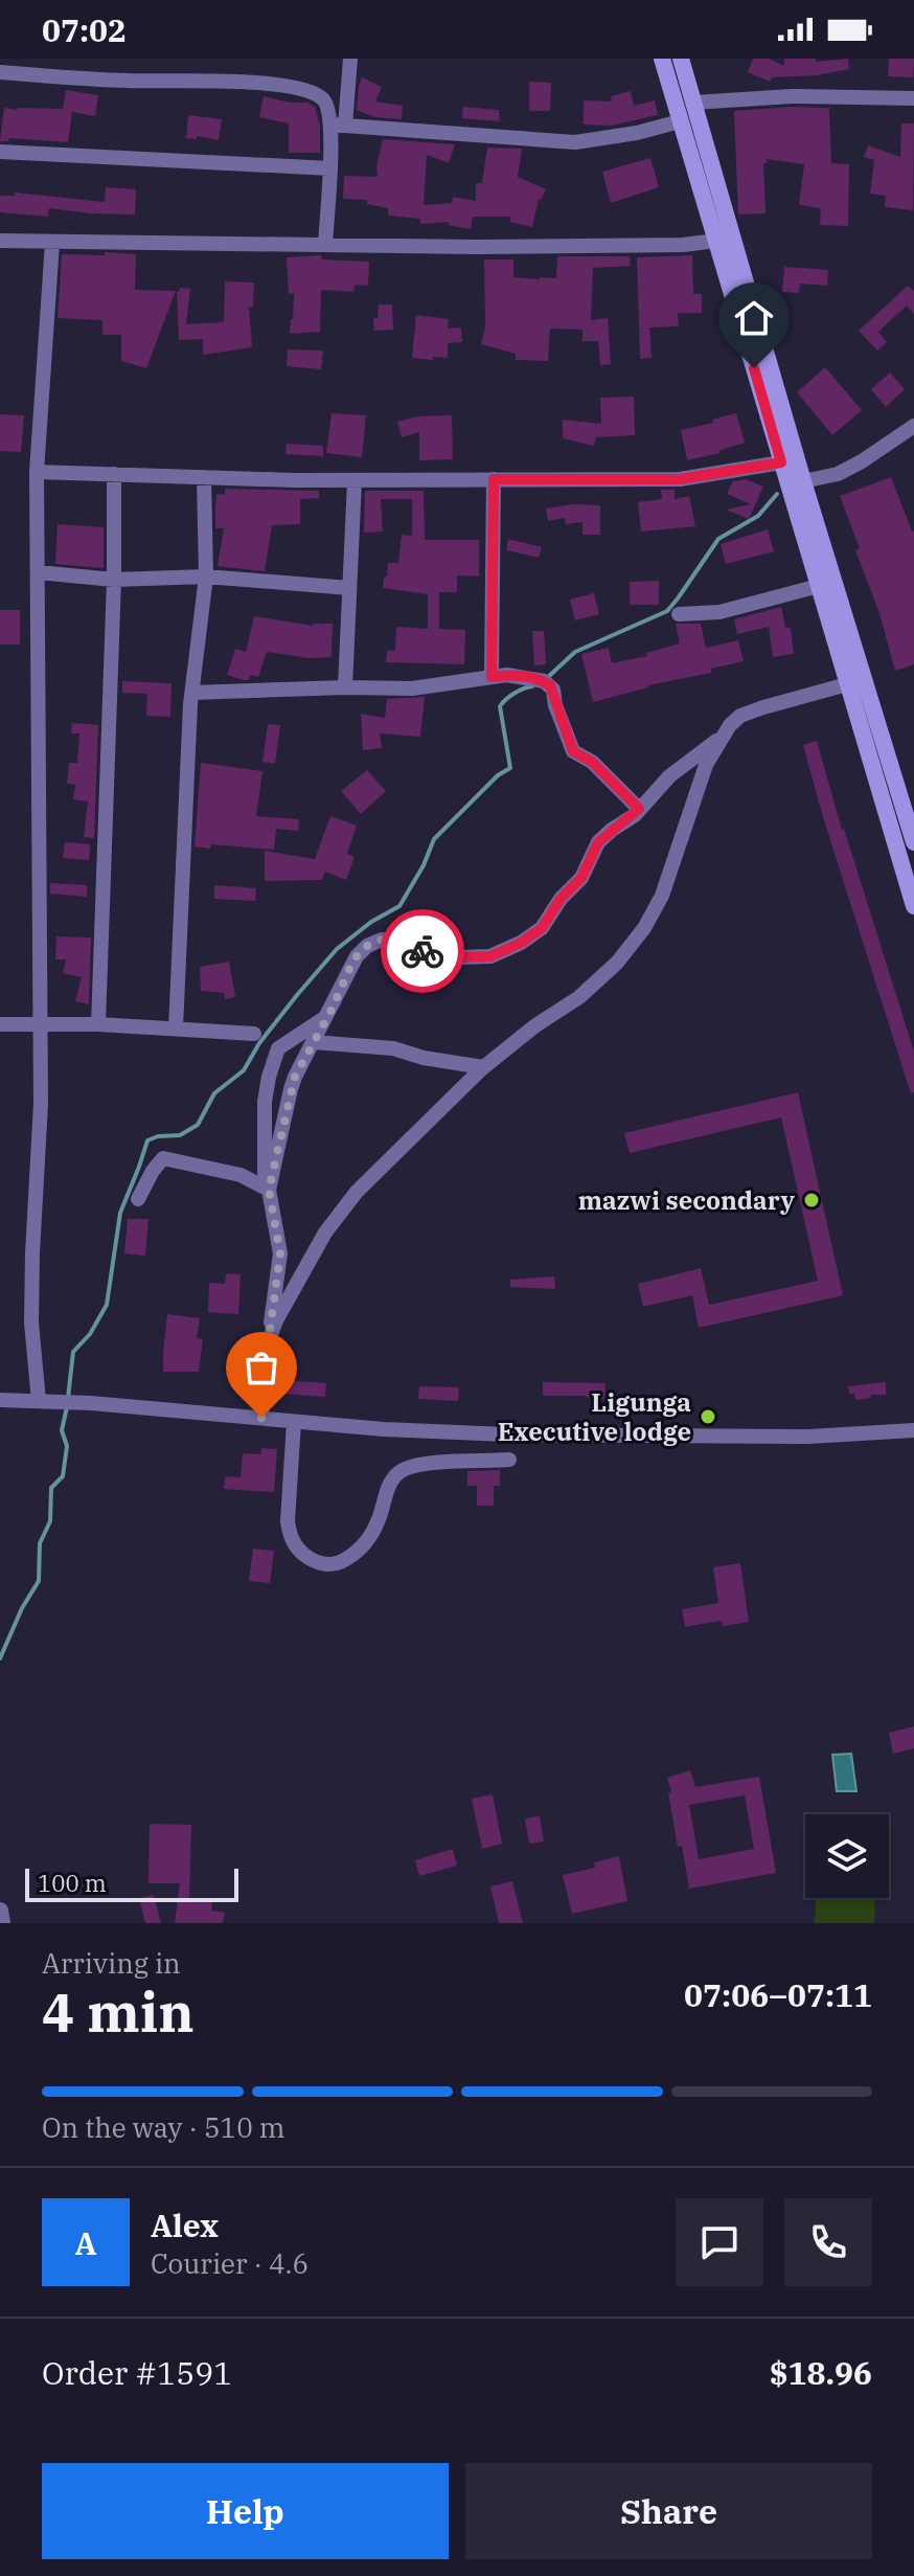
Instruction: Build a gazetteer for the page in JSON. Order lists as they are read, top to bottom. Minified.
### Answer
{"places":["mazwi secondary","Ligunga Executive lodge"],"scale_bar":"100 m","page":{"status":"07:02","scale":"100 m","heading":["4 min","Arriving in","07:06–07:11"],"panel":["Alex","Courier · 4.6","Order #1591","$18.96"],"bar":"On the way · 510 m","round":"A","buttons":["Help","Share"]}}
